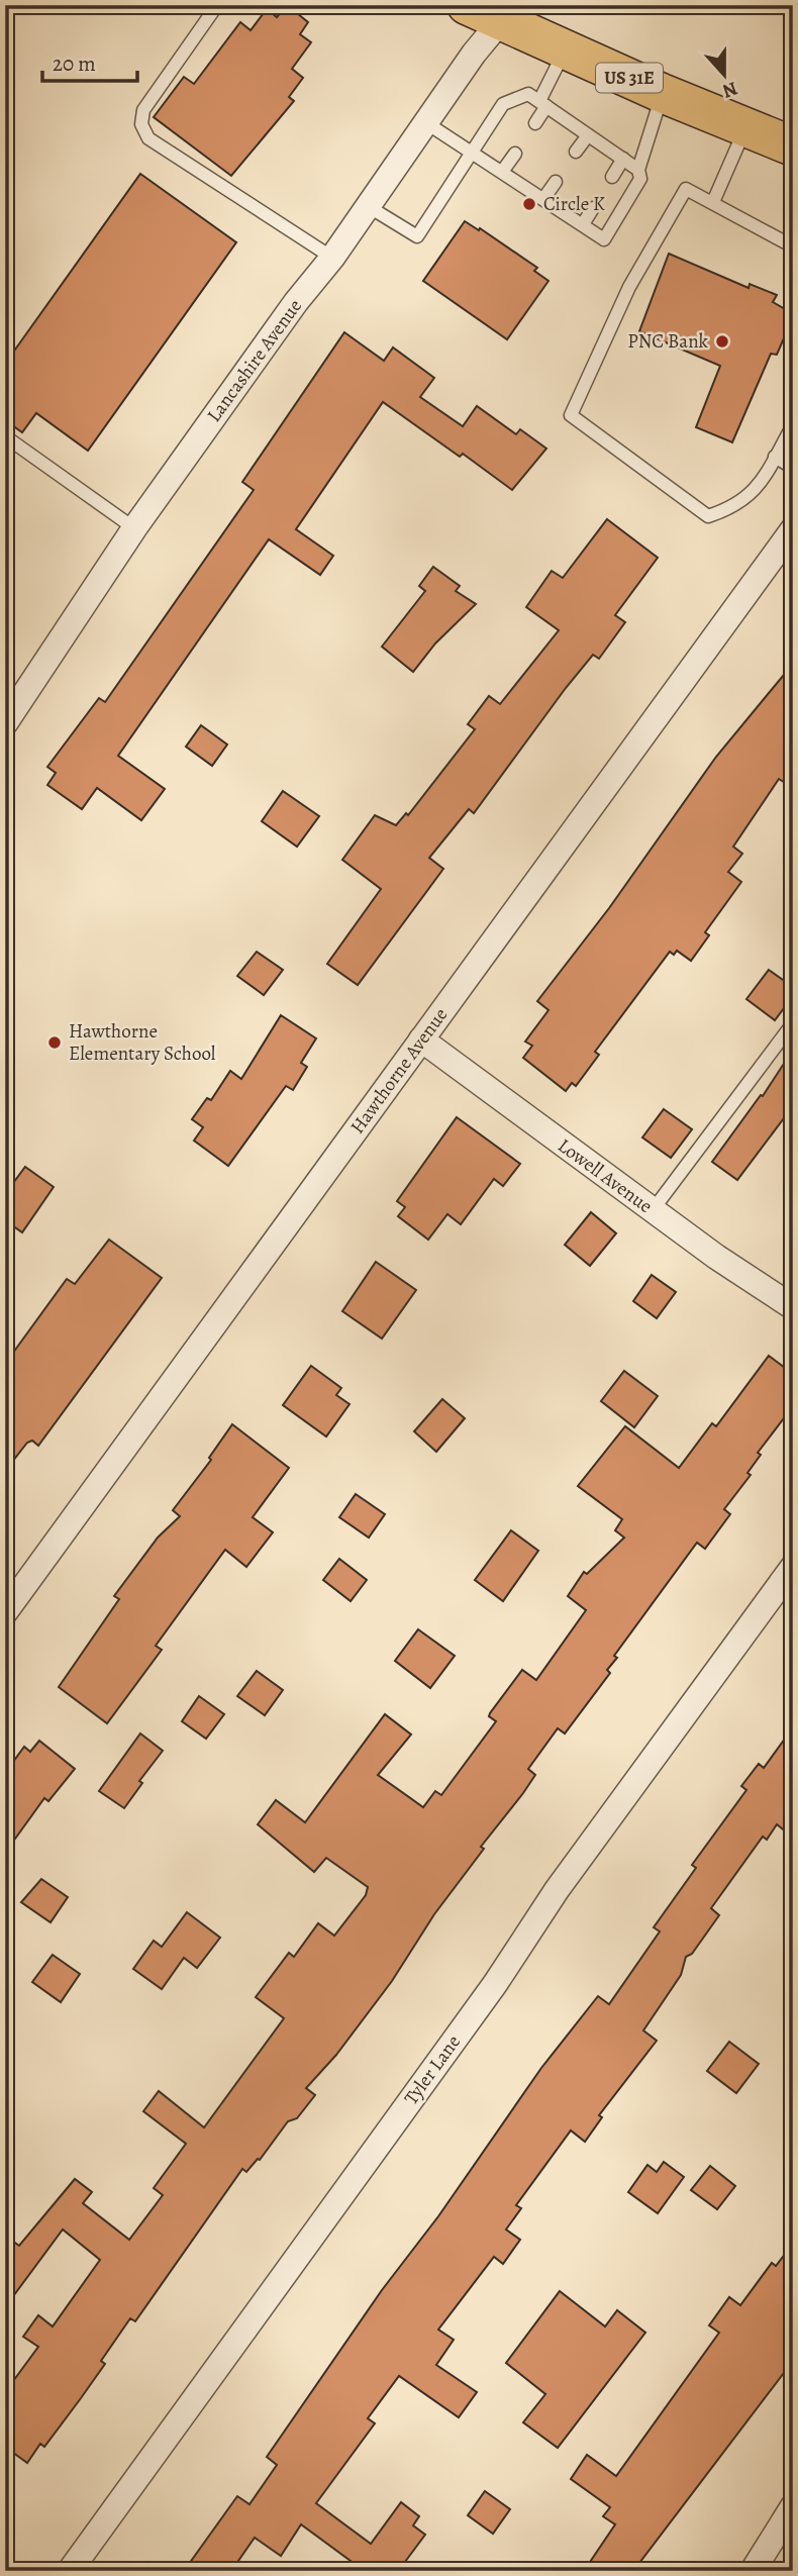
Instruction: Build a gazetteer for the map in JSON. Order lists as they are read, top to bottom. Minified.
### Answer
{"streets":{"main road":["US 31E"],"street":["Lancashire Avenue","Hawthorne Avenue","Lowell Avenue","Tyler Lane"]},"crossings":[["US 31E","Lancashire Avenue"],["Hawthorne Avenue","Lowell Avenue"]],"places":["Circle K","PNC Bank","Hawthorne Elementary School"],"scale_bar":"20 m","north":"bottom"}
